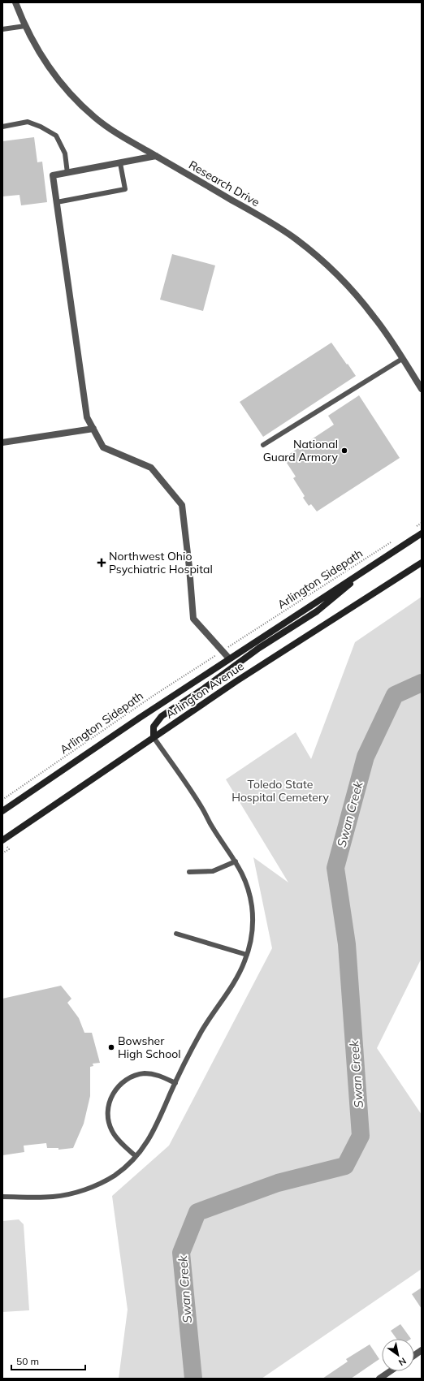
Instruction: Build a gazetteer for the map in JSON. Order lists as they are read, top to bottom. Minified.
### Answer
{"streets":{"street":["Research Drive","Arlington Avenue"],"path":["Arlington Sidepath"]},"water":["Swan Creek"],"parks":["Toledo State Hospital Cemetery"],"places":{"other":["National Guard Armory","Bowsher High School"],"health":["Northwest Ohio Psychiatric Hospital"]},"scale_bar":"50 m","north":"bottom right"}
